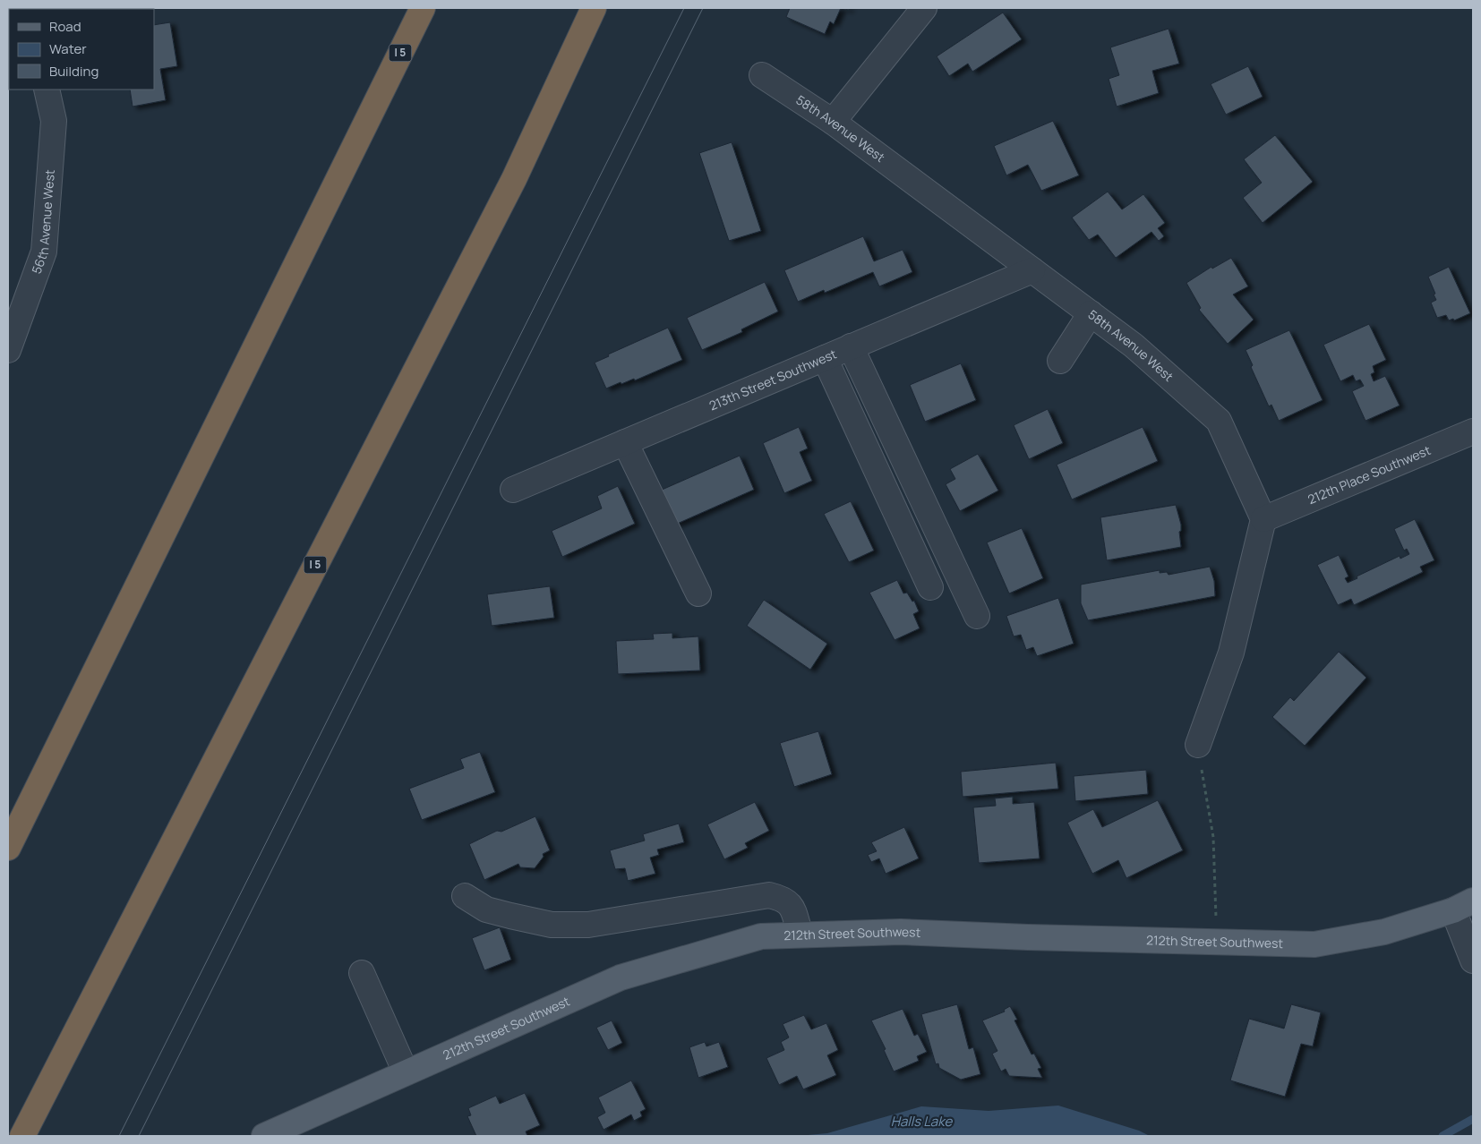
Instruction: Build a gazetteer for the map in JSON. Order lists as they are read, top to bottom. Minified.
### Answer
{"streets":{"highway":["I 5"],"main road":["212th Street Southwest"],"street":["58th Avenue West","56th Avenue West","213th Street Southwest","212th Place Southwest"]},"crossings":[["58th Avenue West","213th Street Southwest"],["58th Avenue West","212th Place Southwest"]],"water":["Halls Lake"],"legend":["Road","Water","Building"]}
